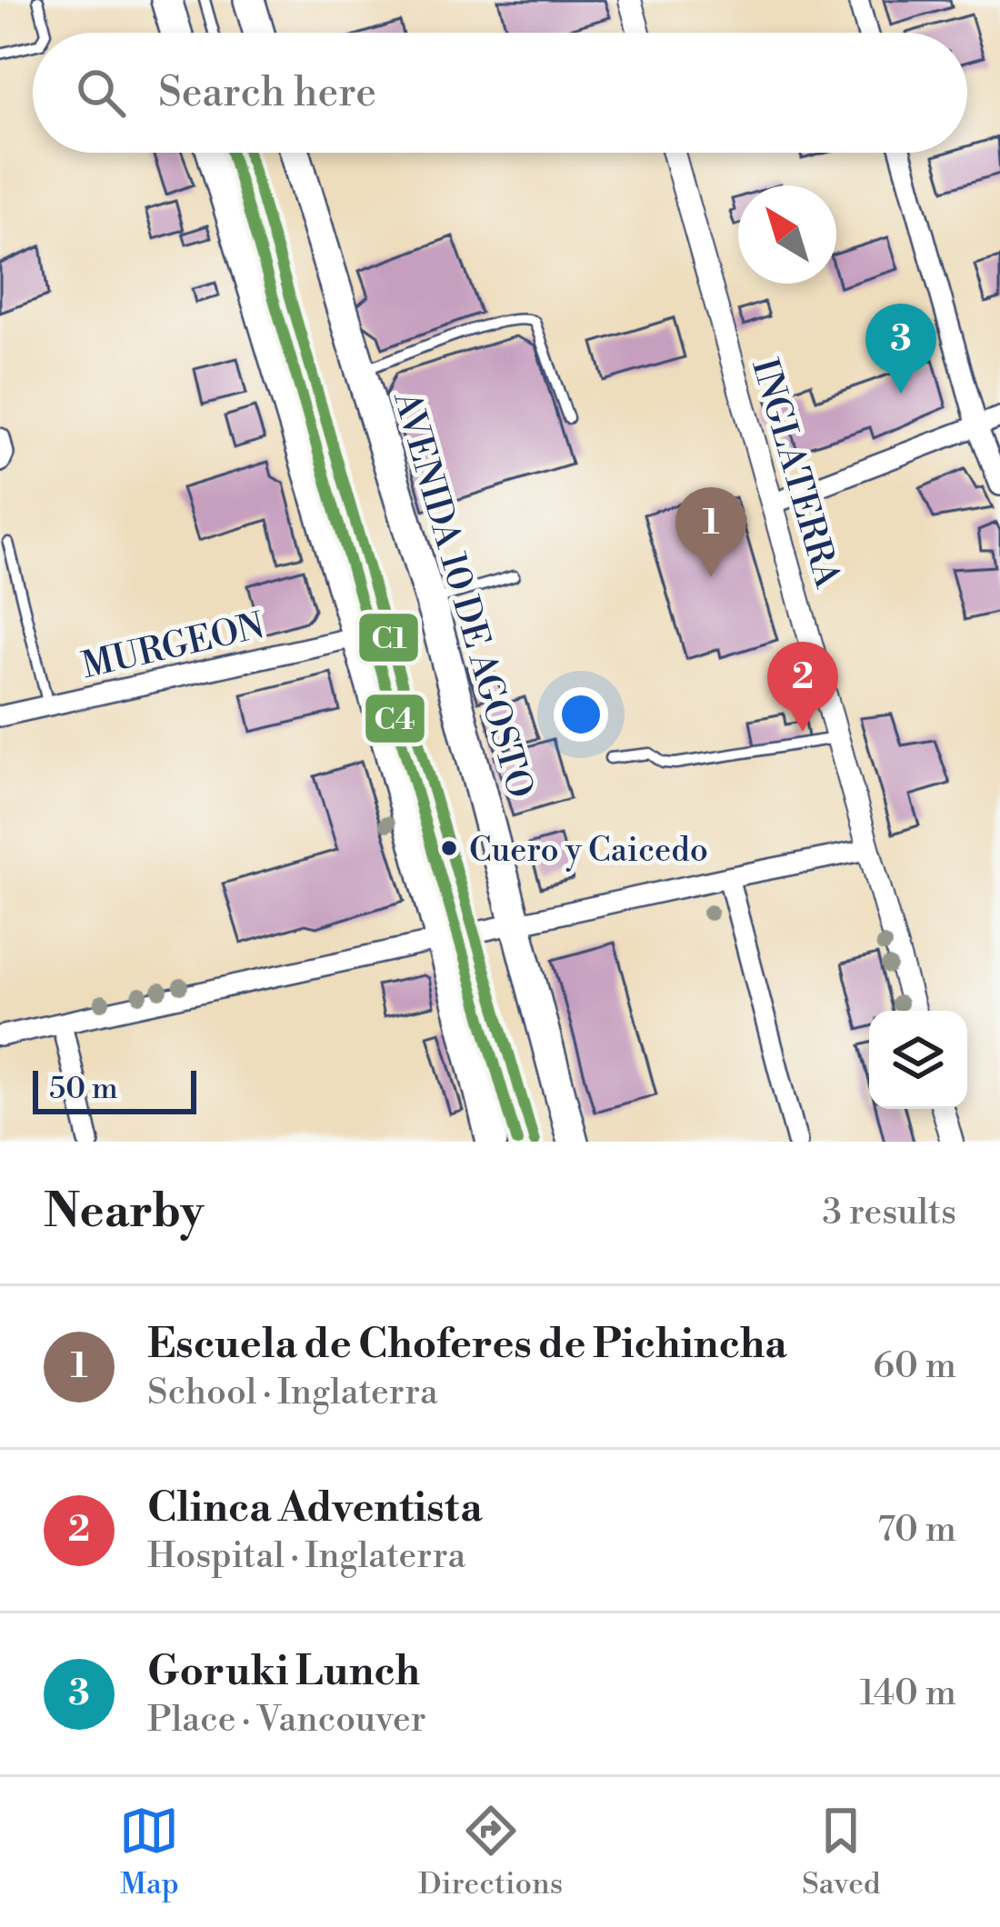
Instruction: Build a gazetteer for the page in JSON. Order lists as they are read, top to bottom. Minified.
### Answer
{"streets":{"main road":["AVENIDA 10 DE AGOSTO"],"street":["INGLATERRA","MURGEON"]},"places":["Cuero y Caicedo"],"lines":["transit line C1","transit line C4"],"scale_bar":"50 m","north":"top left","page":{"search":"Search here","pins":["3","1","2"],"scale":"50 m","heading":["Nearby","3 results"],"list":[{"mark":"1","name":"Escuela de Choferes de Pichincha","note":"School · Inglaterra","value":"60 m"},{"mark":"2","name":"Clinca Adventista","note":"Hospital · Inglaterra","value":"70 m"},{"mark":"3","name":"Goruki Lunch","note":"Place · Vancouver","value":"140 m"}],"nav":["Map","Directions","Saved"]}}
